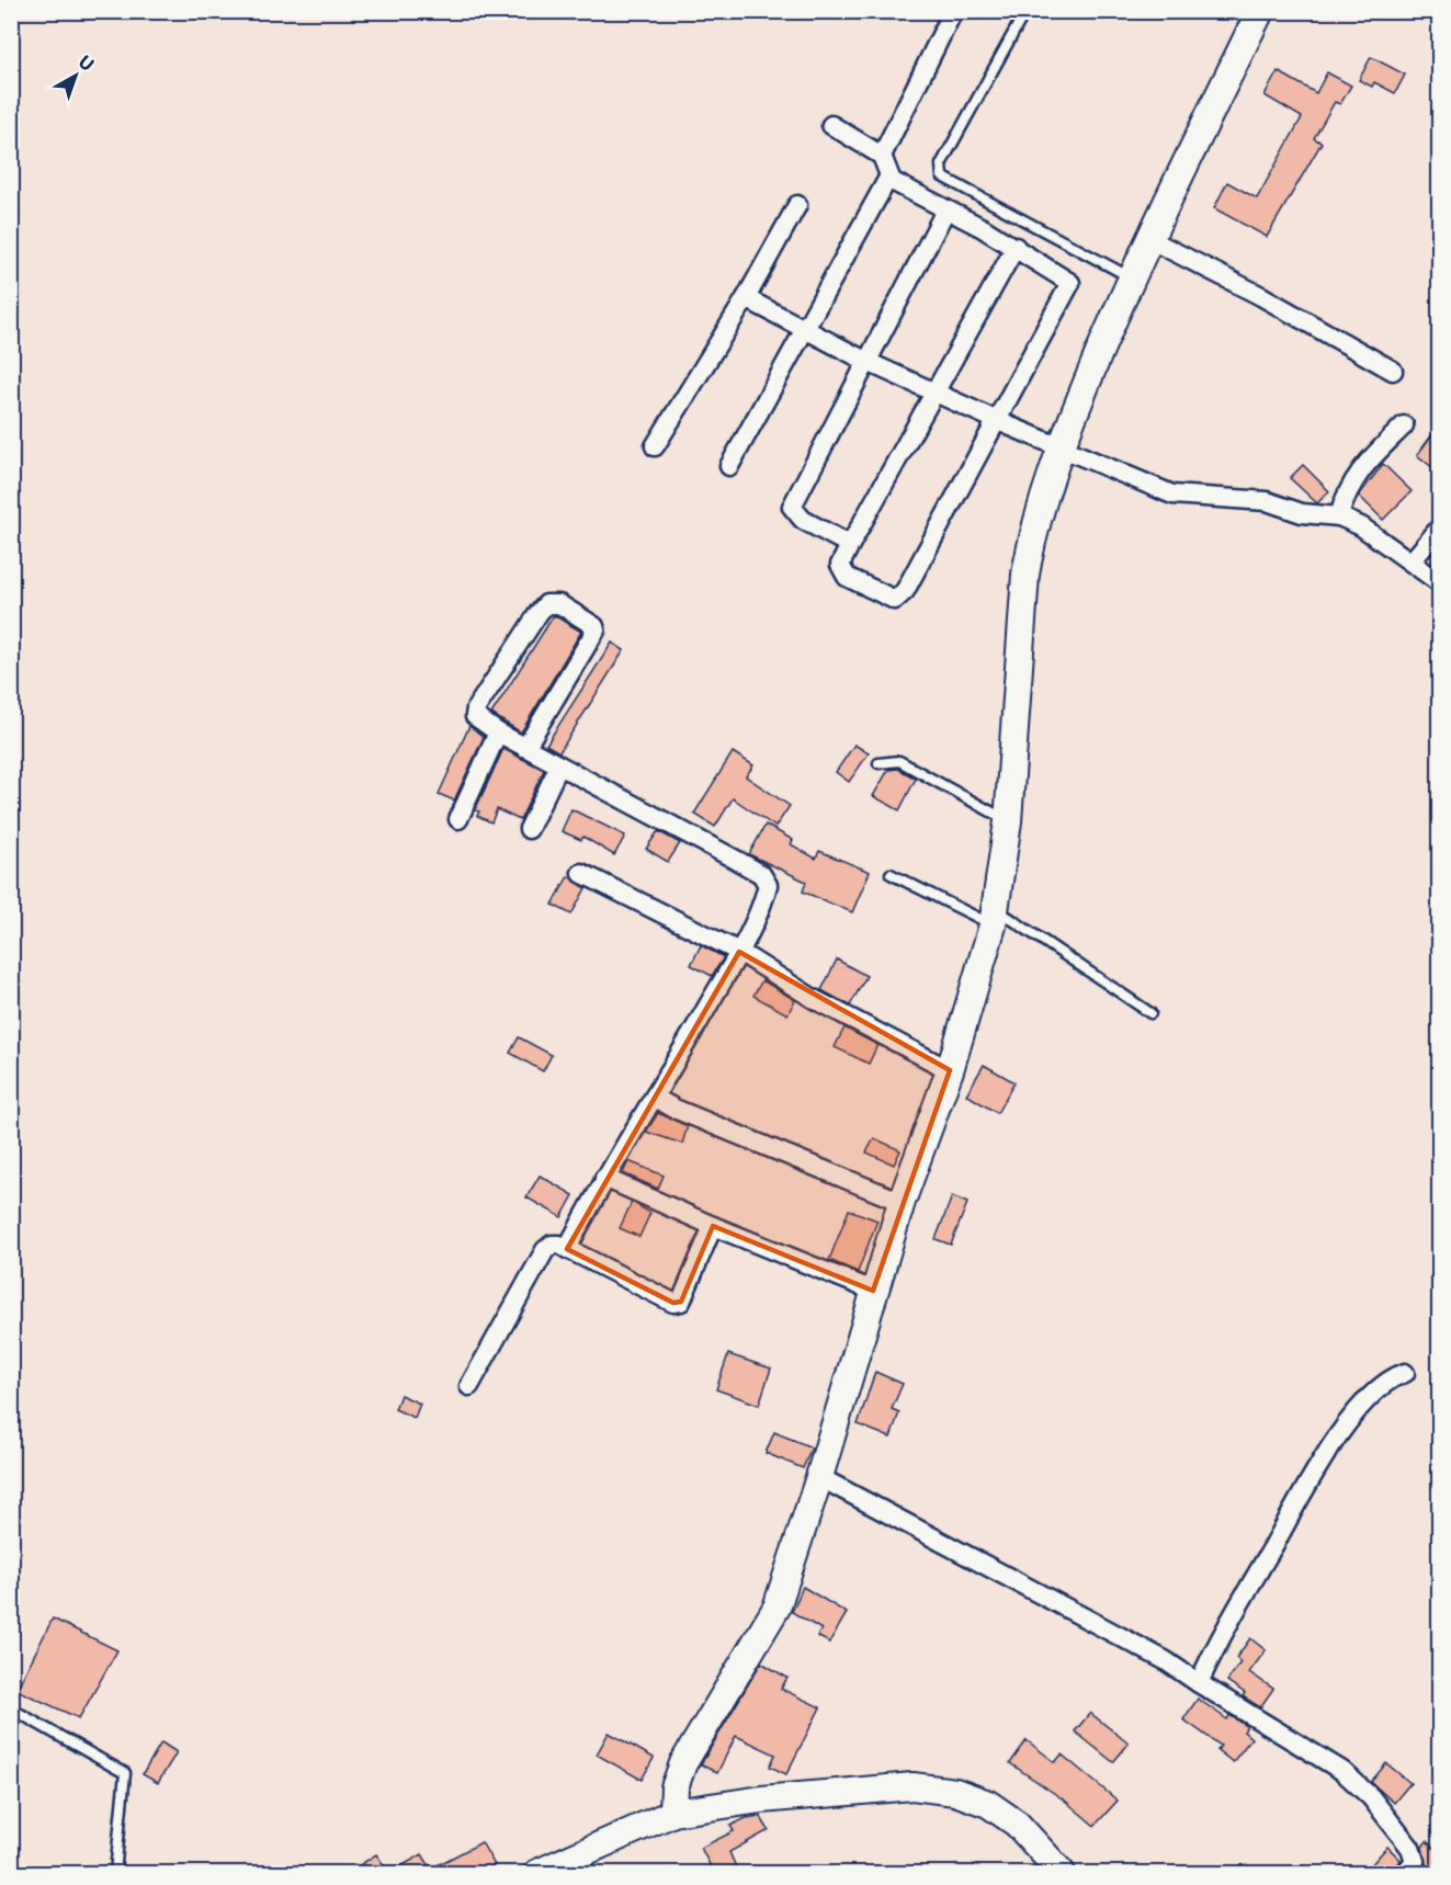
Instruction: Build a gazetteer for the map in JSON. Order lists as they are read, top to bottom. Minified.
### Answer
{"north":"top right"}
